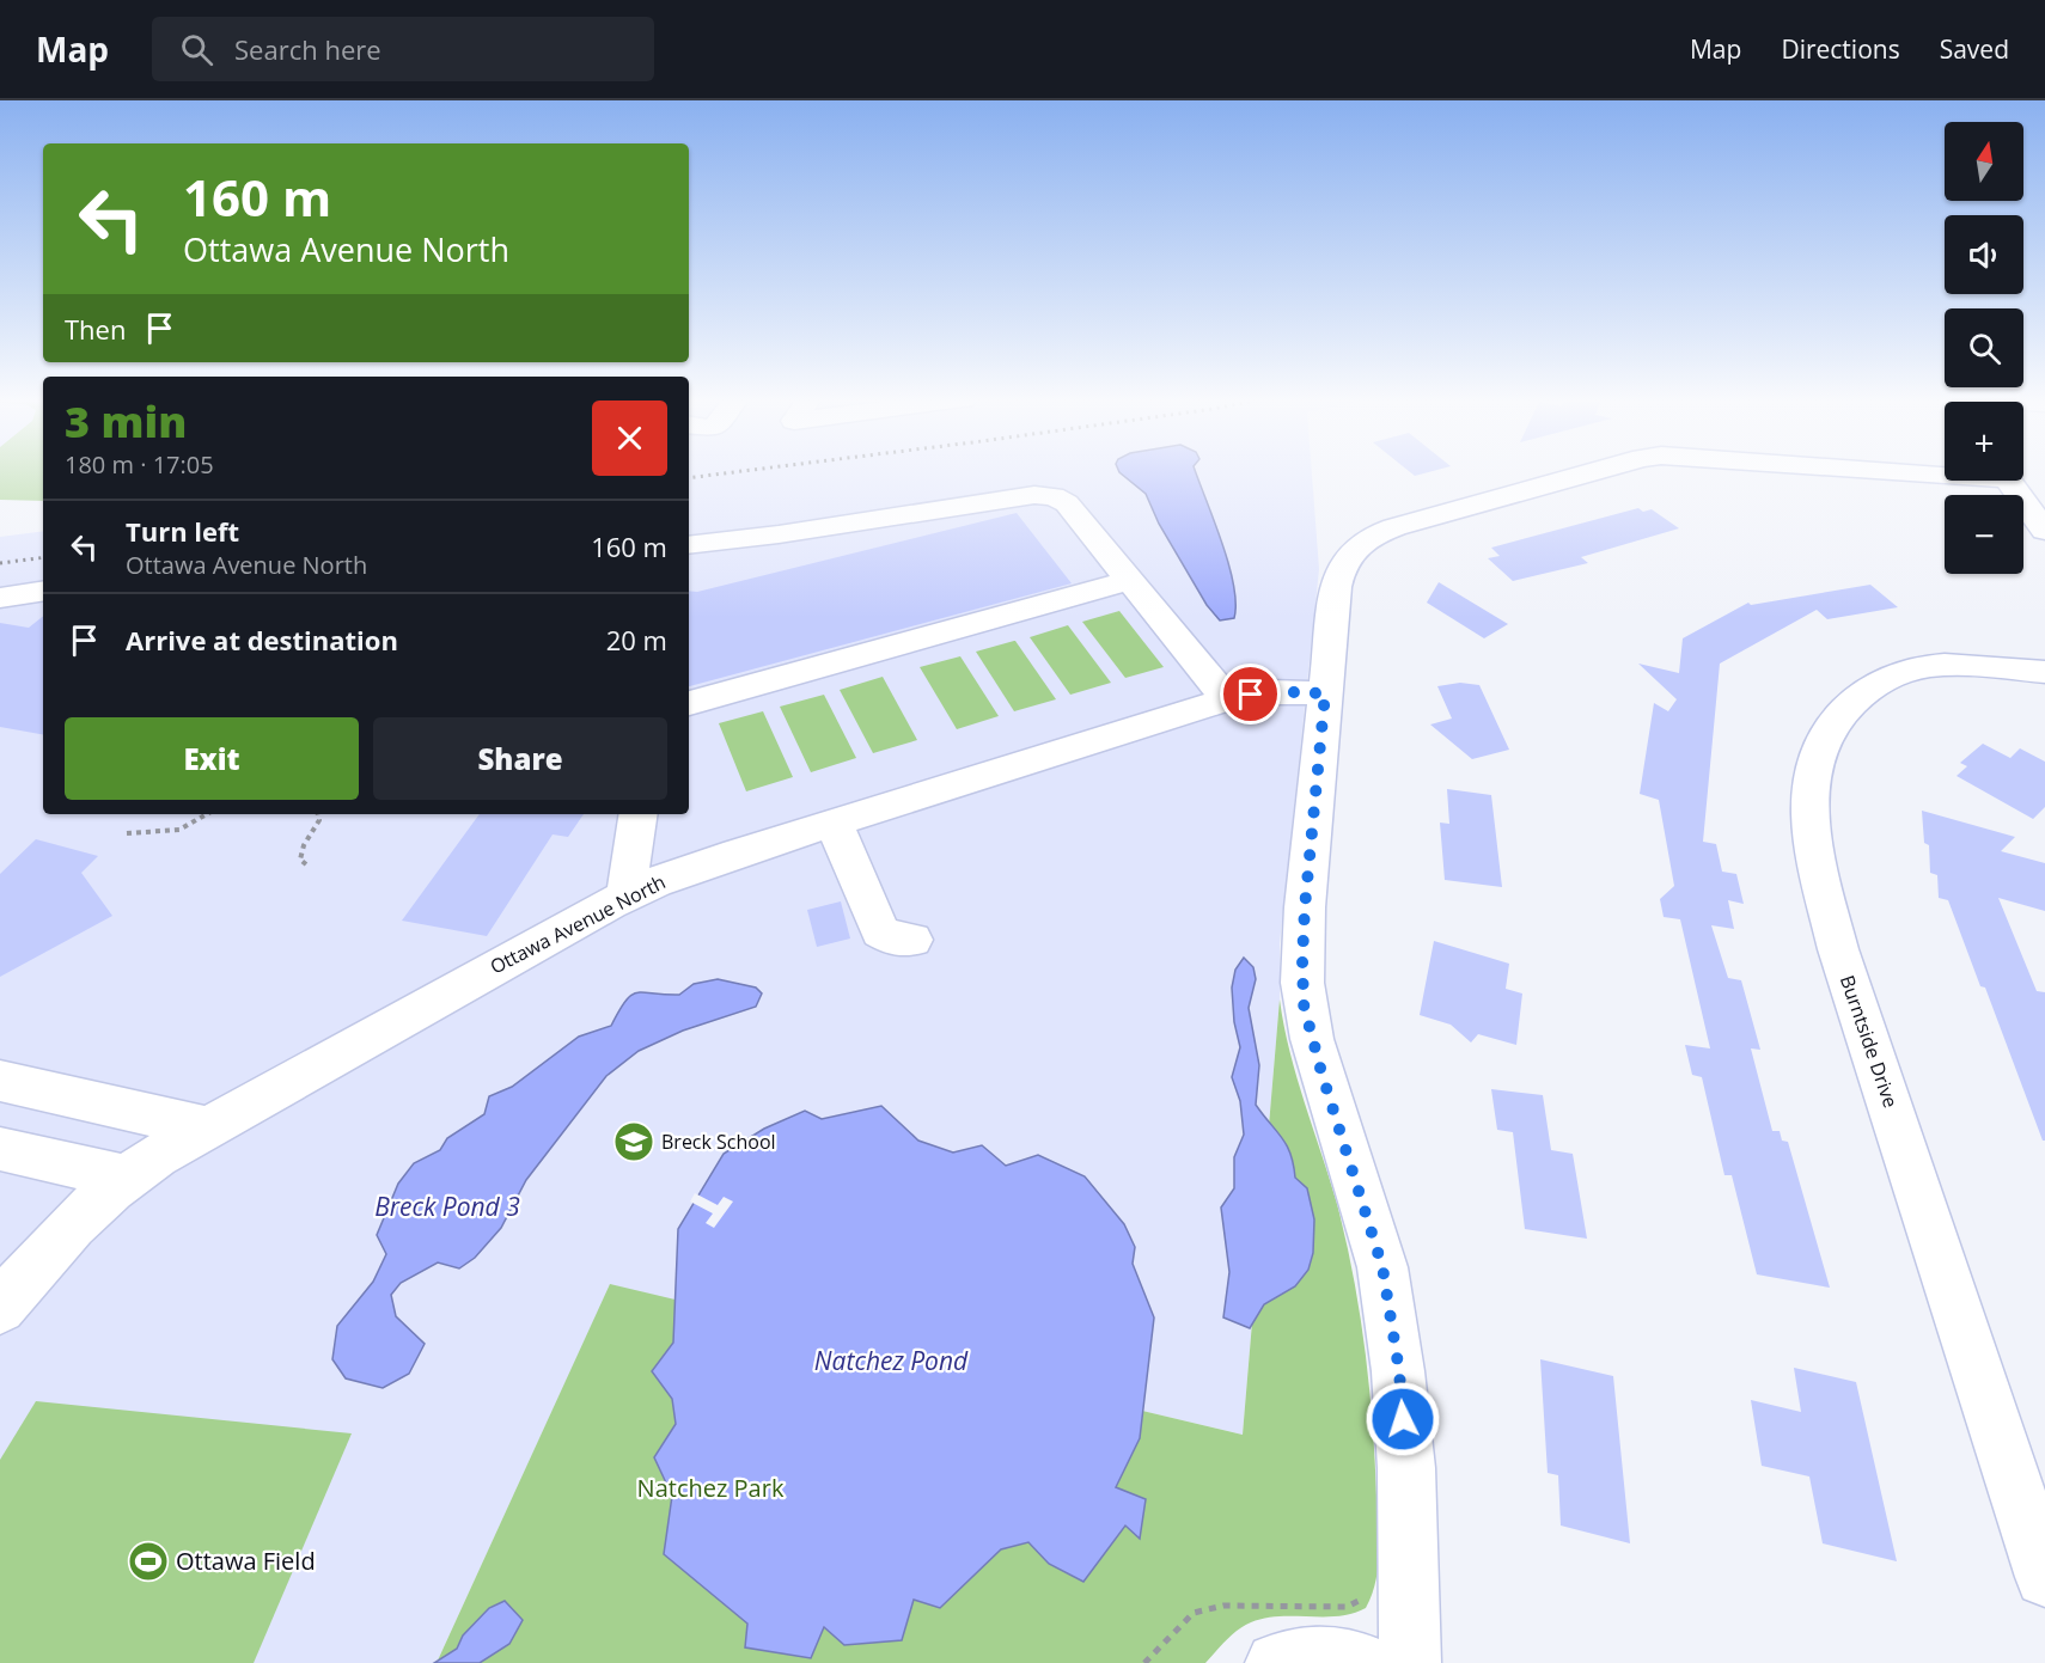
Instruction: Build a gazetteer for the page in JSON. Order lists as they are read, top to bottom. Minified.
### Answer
{"streets":{"street":["Ottawa Avenue North","Burntside Drive"]},"water":["Breck Pond 3","Natchez Pond"],"parks":["Natchez Park"],"places":{"school or university":["Breck School"],"sports":["Ottawa Field"]},"north":"top","page":{"header":"Map","search":"Search here","nav":["Map","Directions","Saved"],"map_buttons":["+","−"],"turn":["160 m","Ottawa Avenue North"],"then":"Then","heading":["3 min","180 m · 17:05"],"list":[{"name":"Turn left","note":"Ottawa Avenue North","value":"160 m"},{"name":"Arrive at destination","value":"20 m"}],"buttons":["Exit","Share"]}}
